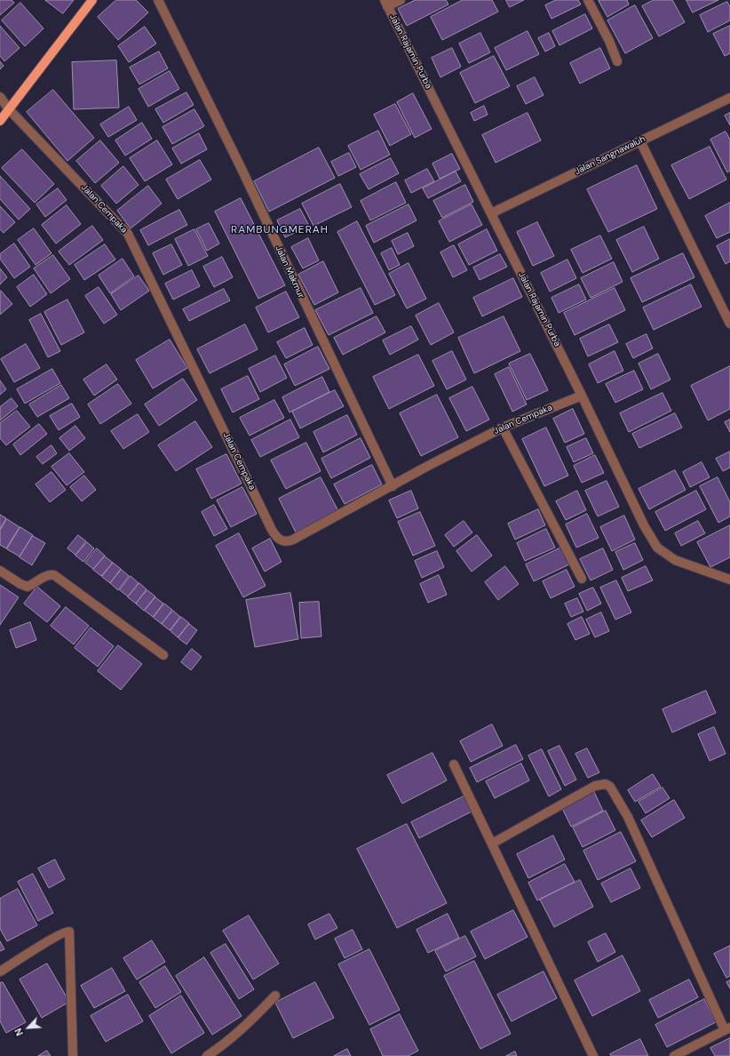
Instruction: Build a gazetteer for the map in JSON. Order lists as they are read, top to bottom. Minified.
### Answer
{"streets":{"street":["Jalan Rajamin Purba","Jalan Sangnawaluh","Jalan Cempaka","Jalan Makmur"]},"crossings":[["Jalan Rajamin Purba","Jalan Sangnawaluh"],["Jalan Rajamin Purba","Jalan Cempaka"],["Jalan Cempaka","Jalan Makmur"]],"districts":["RAMBUNGMERAH"],"north":"bottom left"}
